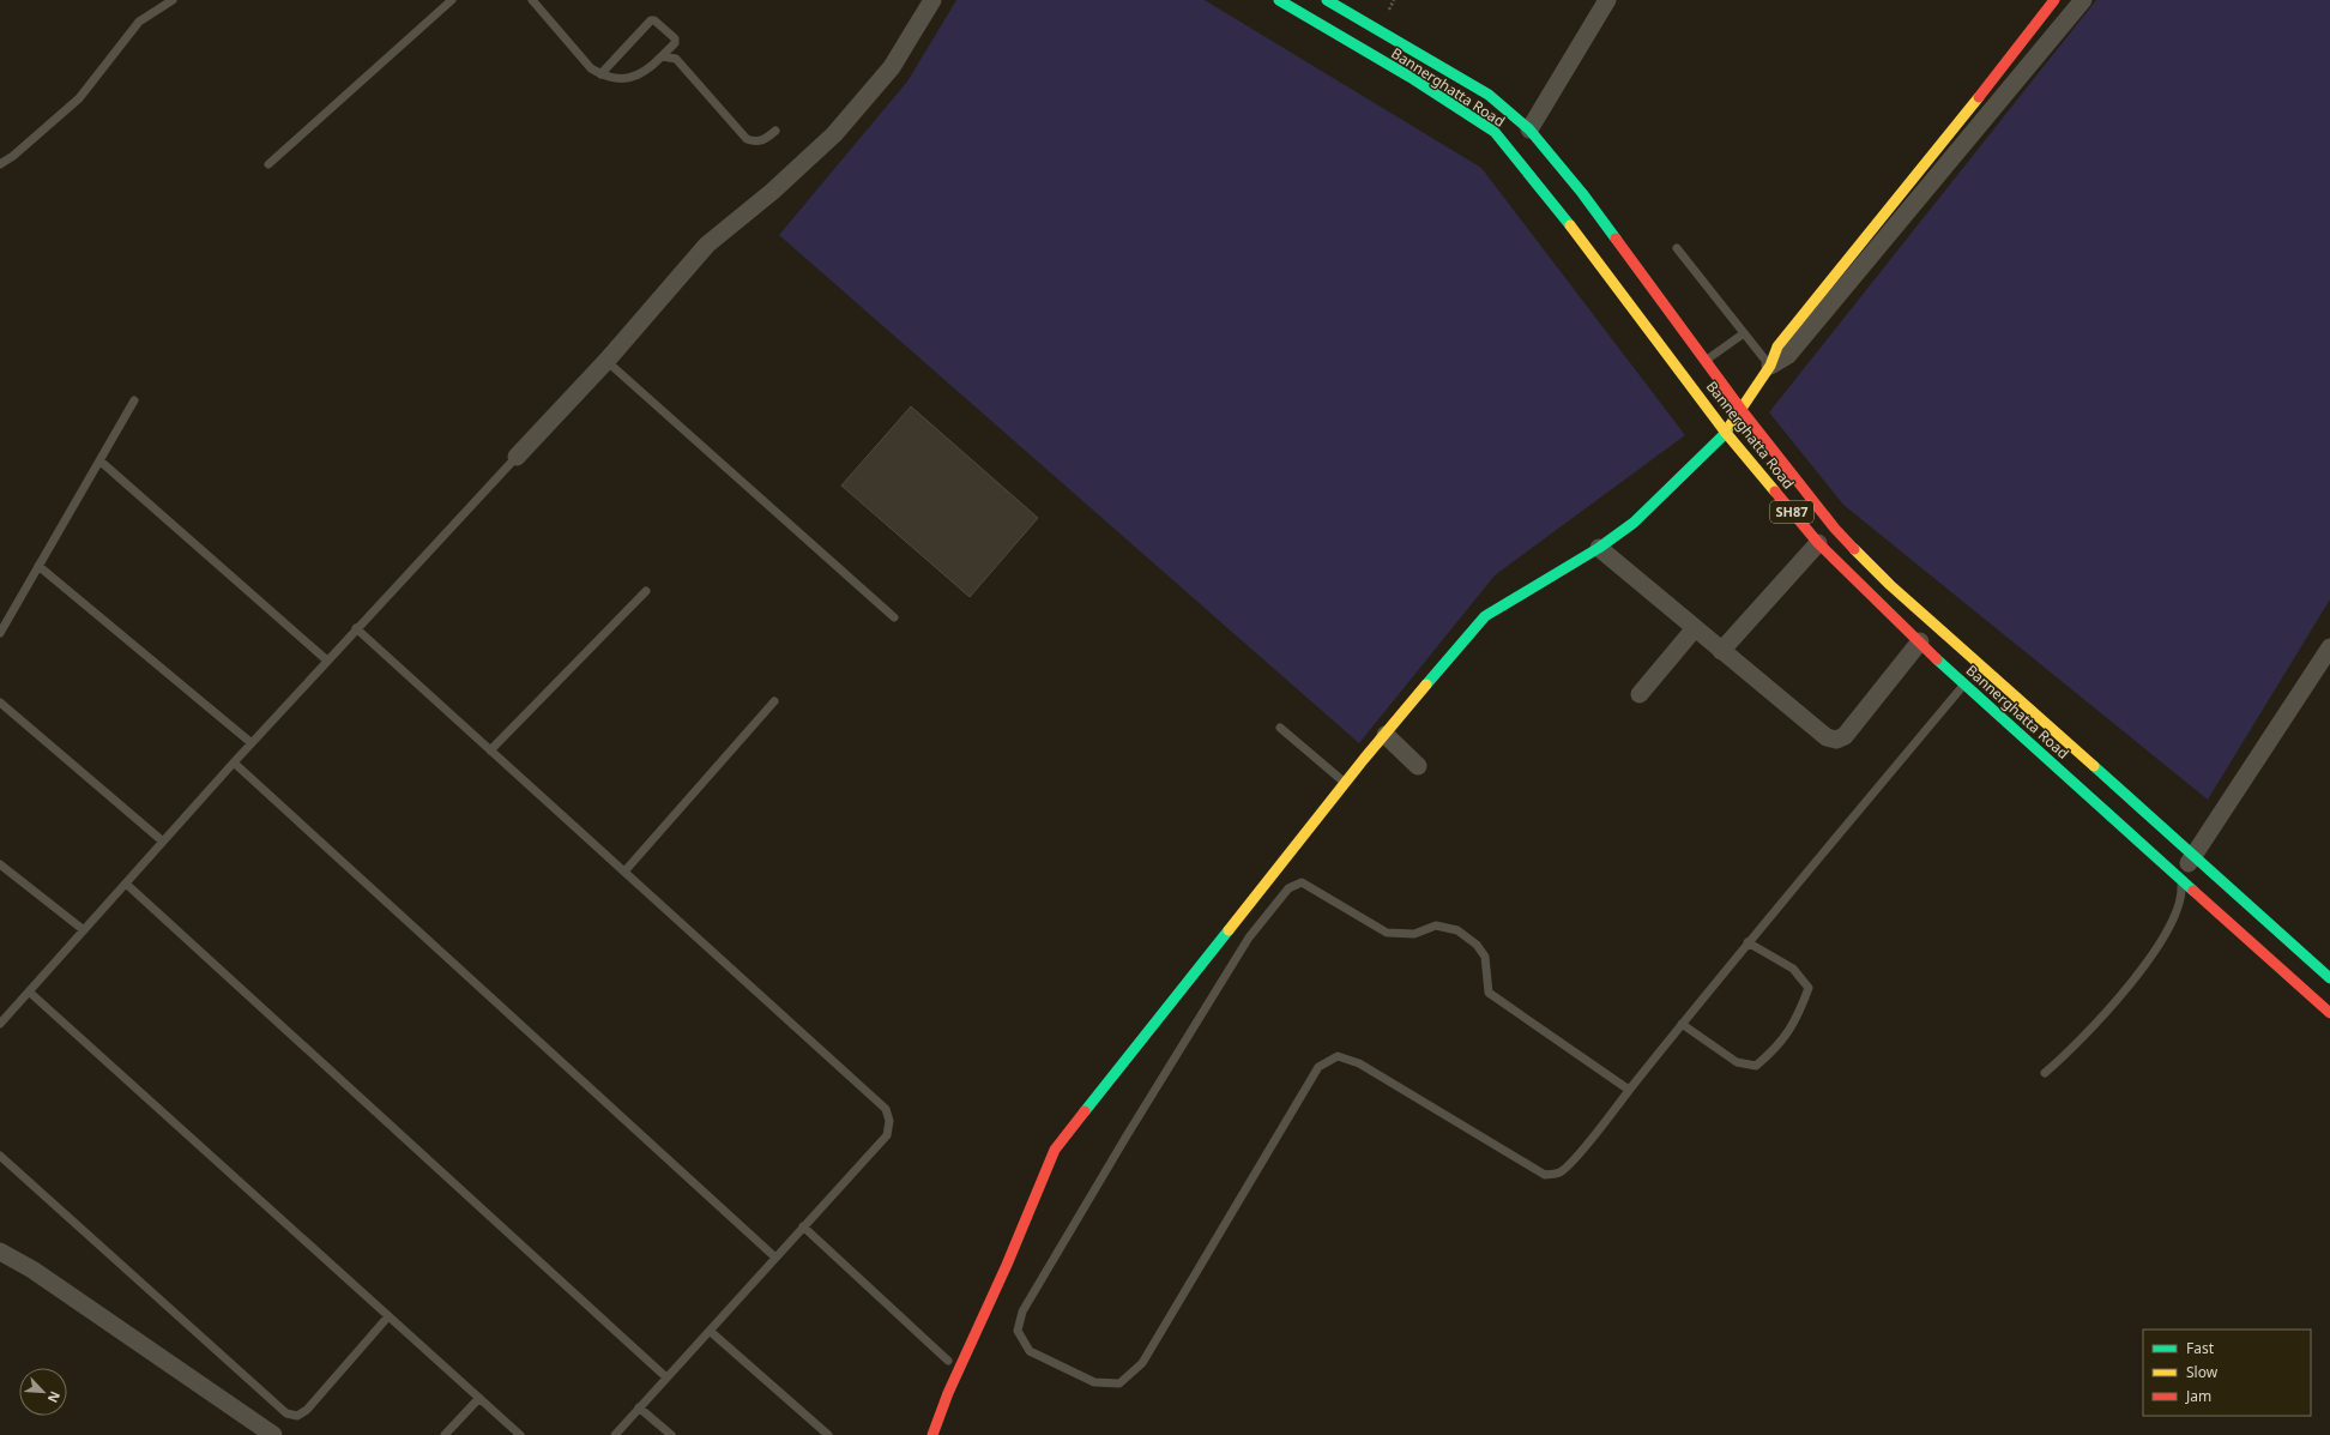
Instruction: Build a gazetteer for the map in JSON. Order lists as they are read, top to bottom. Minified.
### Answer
{"streets":{"main road":["Bannerghatta Road","SH87"]},"legend":["Fast","Slow","Jam"],"north":"bottom right"}
